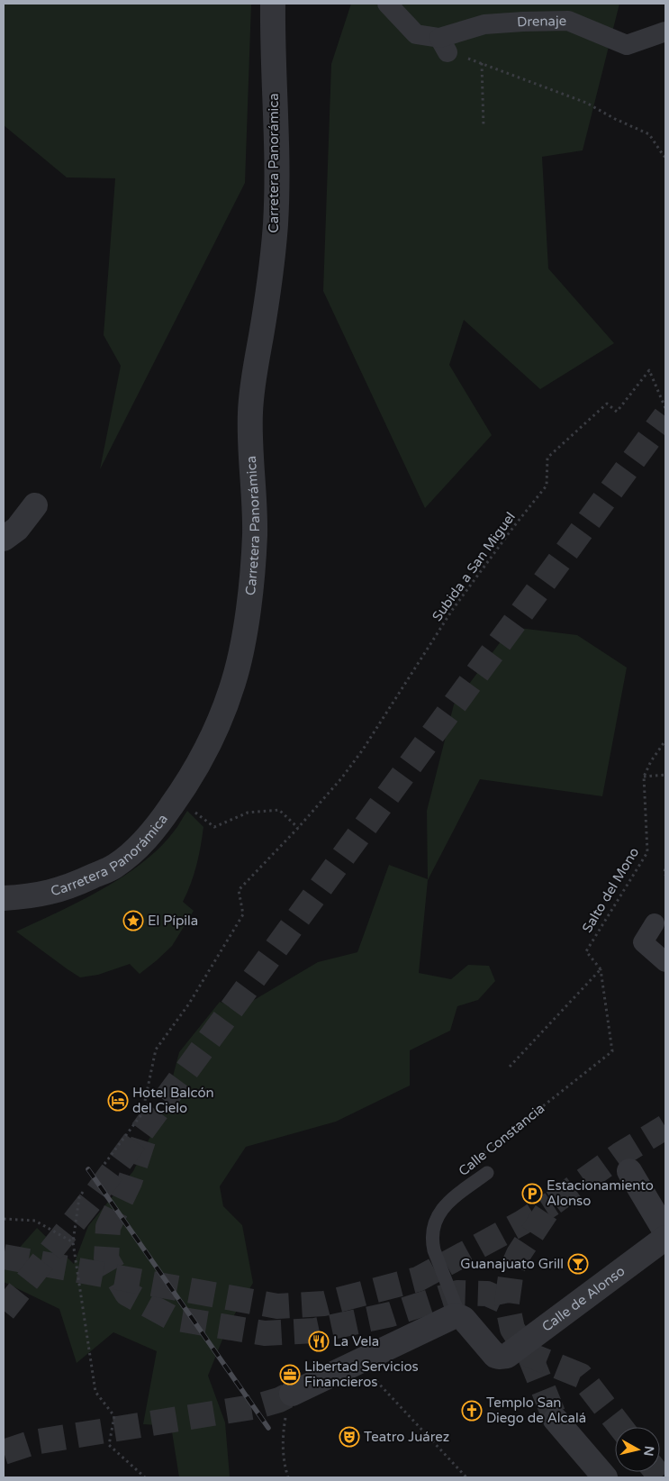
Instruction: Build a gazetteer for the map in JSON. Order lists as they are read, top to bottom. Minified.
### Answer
{"streets":{"street":["Drenaje","Carretera Panorámica","Calle de Alonso"],"path":["Subida a San Miguel","Salto del Mono","Calle Constancia"]},"crossings":[["Salto del Mono","Calle Constancia"]],"places":{"place":["El Pípila"],"hotel":["Hotel Balcón del Cielo"],"parking":["Estacionamiento Alonso"],"bar":["Guanajuato Grill"],"restaurant":["La Vela"],"office":["Libertad Servicios Financieros"],"church":["Templo San Diego de Alcalá"],"theatre":["Teatro Juárez"]},"north":"right"}
